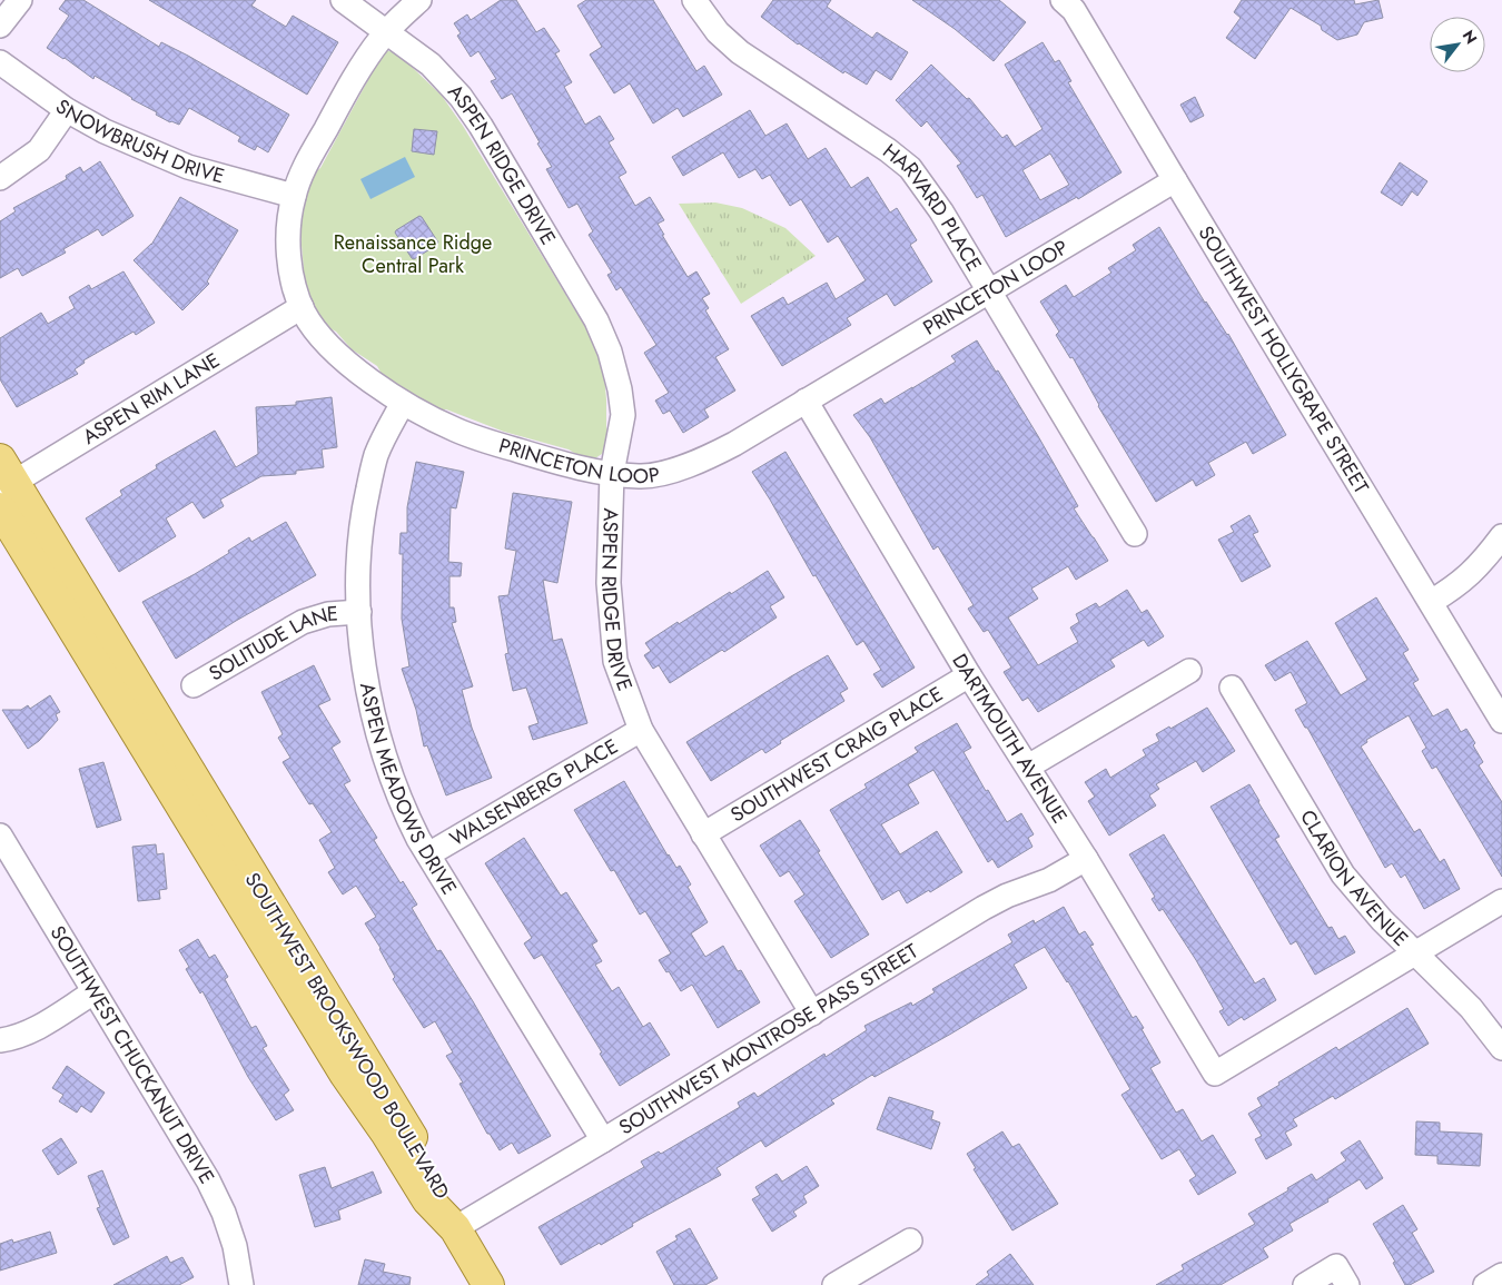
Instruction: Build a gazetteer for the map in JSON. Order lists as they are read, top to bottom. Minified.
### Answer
{"streets":{"main road":["SOUTHWEST BROOKSWOOD BOULEVARD"],"street":["SNOWBRUSH DRIVE","ASPEN RIDGE DRIVE","HARVARD PLACE","PRINCETON LOOP","SOUTHWEST HOLLYGRAPE STREET","ASPEN RIM LANE","SOLITUDE LANE","DARTMOUTH AVENUE","SOUTHWEST CRAIG PLACE","ASPEN MEADOWS DRIVE","WALSENBERG PLACE","CLARION AVENUE","SOUTHWEST MONTROSE PASS STREET","SOUTHWEST CHUCKANUT DRIVE"]},"crossings":[["SNOWBRUSH DRIVE","PRINCETON LOOP"],["ASPEN RIDGE DRIVE","PRINCETON LOOP"],["ASPEN RIDGE DRIVE","SOUTHWEST CRAIG PLACE"],["ASPEN RIDGE DRIVE","WALSENBERG PLACE"],["ASPEN RIDGE DRIVE","SOUTHWEST MONTROSE PASS STREET"],["HARVARD PLACE","PRINCETON LOOP"],["PRINCETON LOOP","SOUTHWEST HOLLYGRAPE STREET"],["PRINCETON LOOP","ASPEN RIM LANE"],["PRINCETON LOOP","DARTMOUTH AVENUE"],["PRINCETON LOOP","ASPEN MEADOWS DRIVE"],["ASPEN RIM LANE","SOUTHWEST BROOKSWOOD BOULEVARD"],["SOLITUDE LANE","ASPEN MEADOWS DRIVE"],["DARTMOUTH AVENUE","SOUTHWEST CRAIG PLACE"],["DARTMOUTH AVENUE","CLARION AVENUE"],["DARTMOUTH AVENUE","SOUTHWEST MONTROSE PASS STREET"],["ASPEN MEADOWS DRIVE","WALSENBERG PLACE"],["ASPEN MEADOWS DRIVE","SOUTHWEST MONTROSE PASS STREET"],["SOUTHWEST BROOKSWOOD BOULEVARD","SOUTHWEST MONTROSE PASS STREET"]],"parks":["Renaissance Ridge Central Park"],"north":"top right"}
